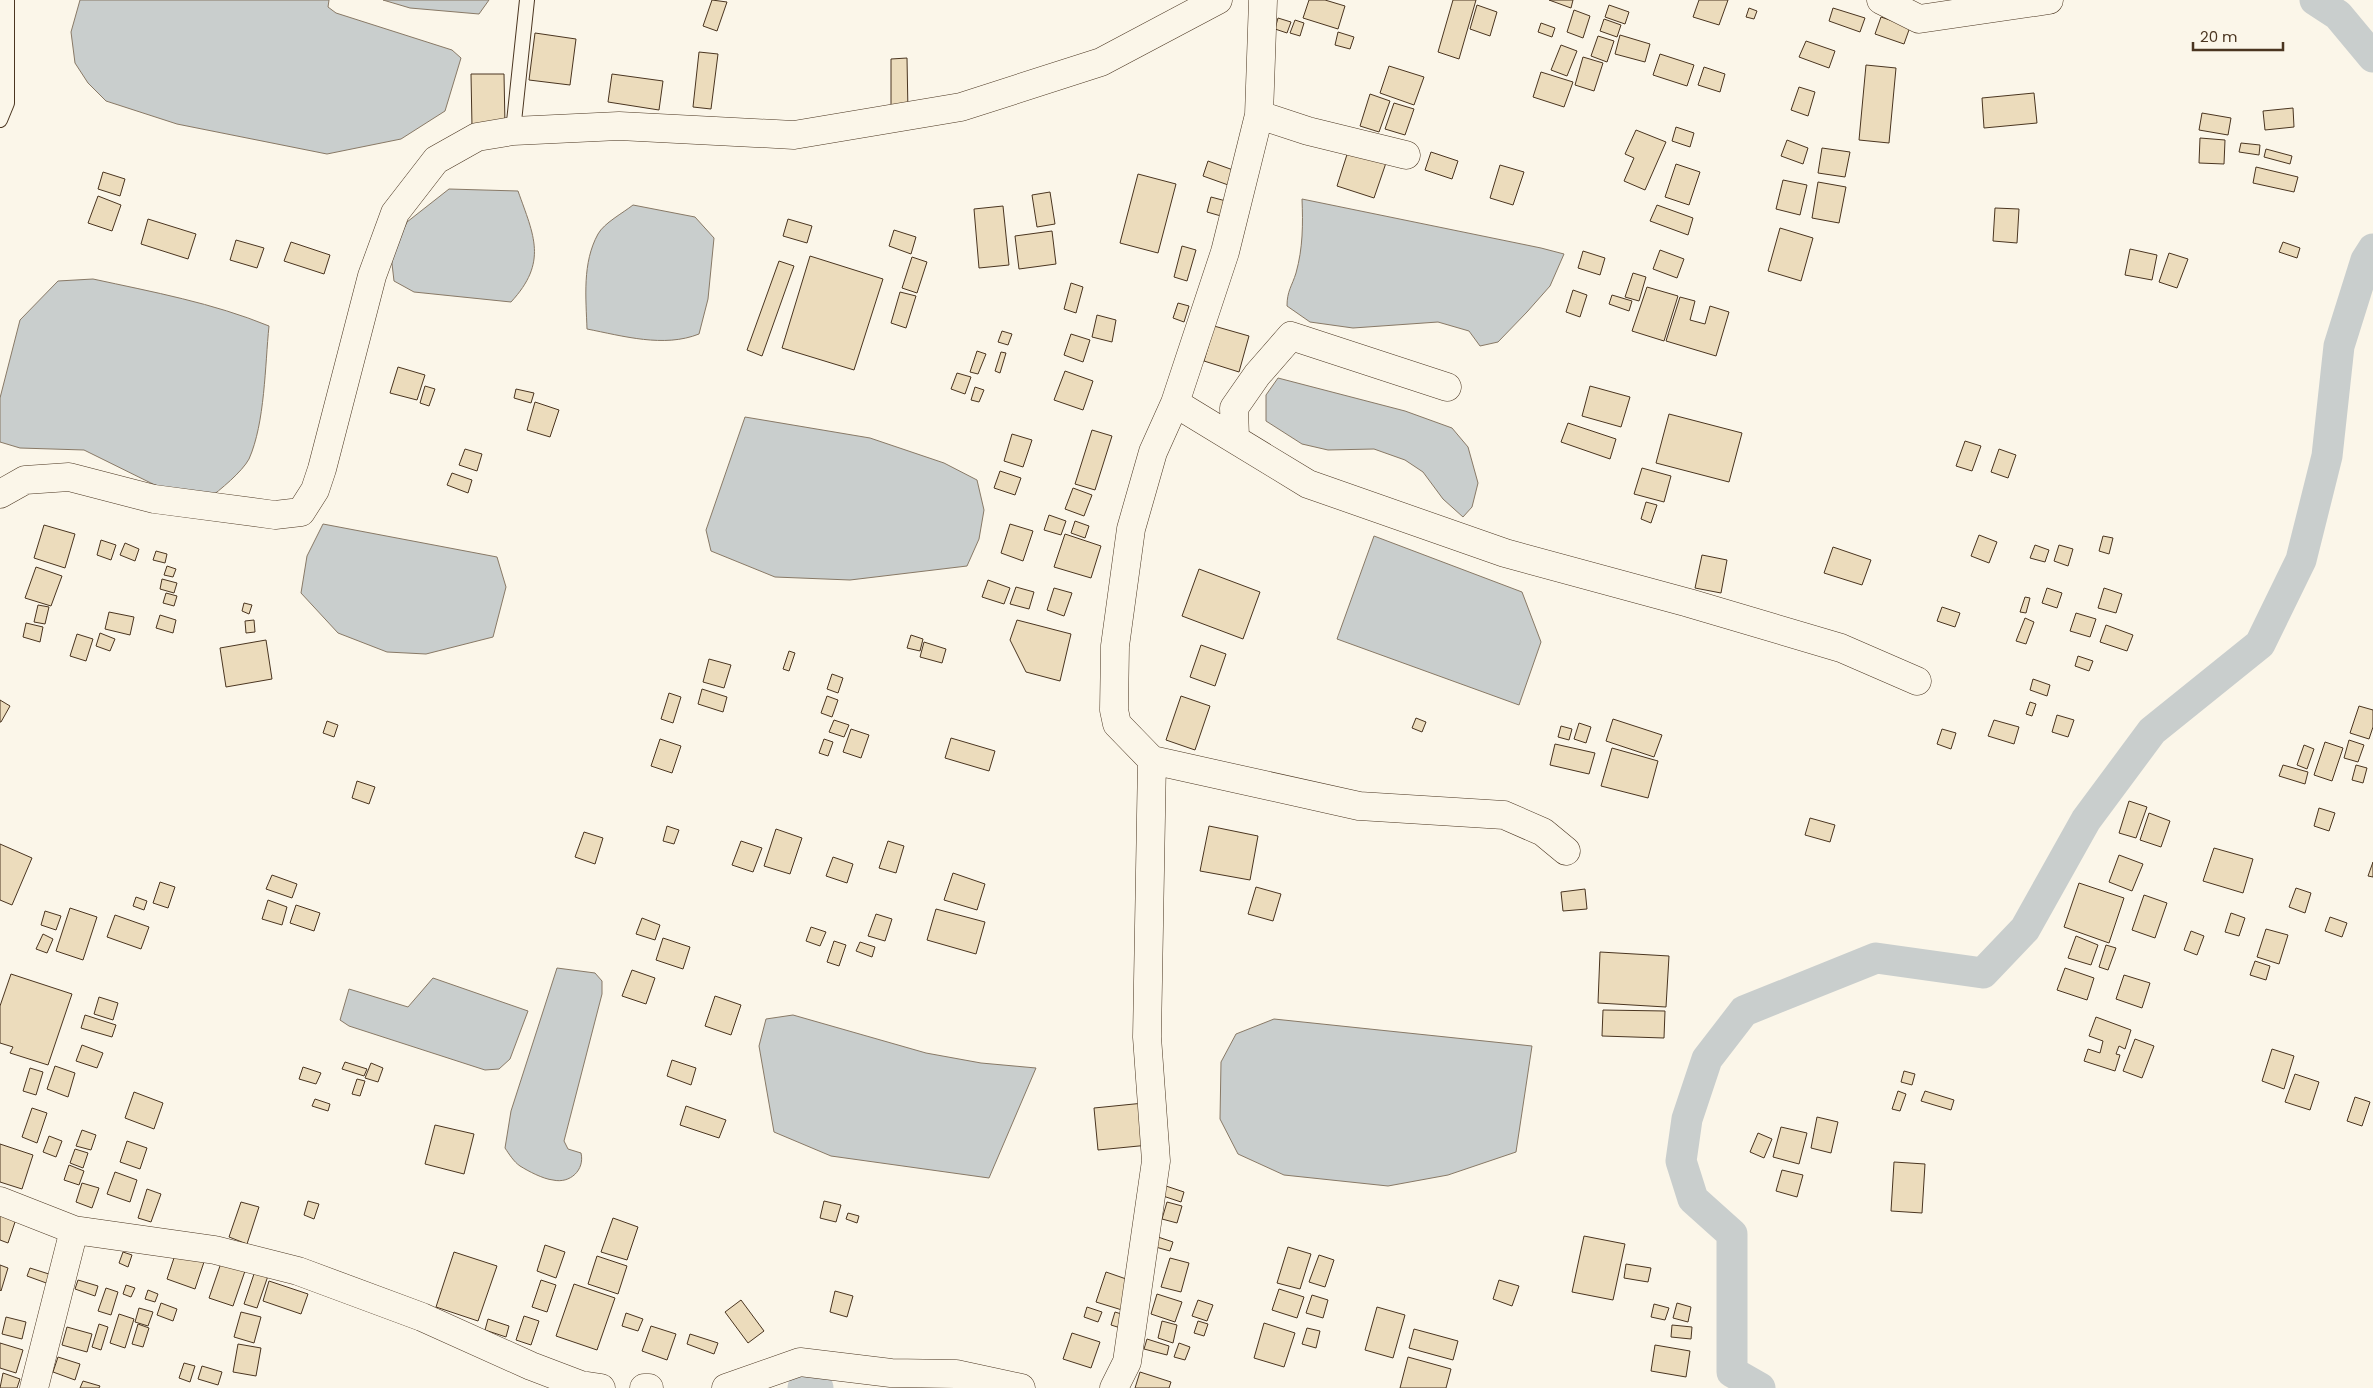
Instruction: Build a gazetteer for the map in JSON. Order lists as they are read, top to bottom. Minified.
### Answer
{"scale_bar":"20 m"}
